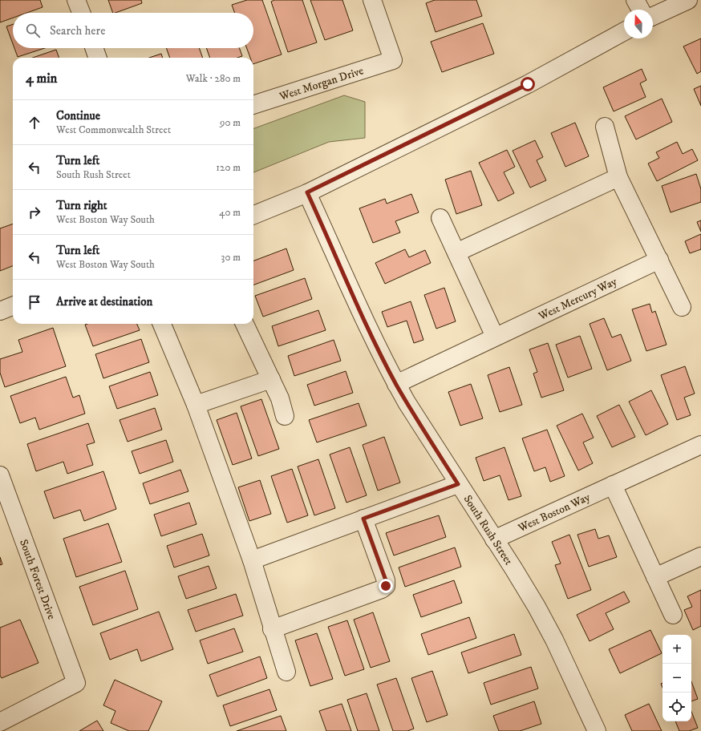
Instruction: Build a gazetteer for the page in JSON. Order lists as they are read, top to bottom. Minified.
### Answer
{"streets":{"street":["West Morgan Drive","West Mercury Way","West Boston Way","South Rush Street","South Forest Drive"]},"crossings":[["West Mercury Way","South Rush Street"],["West Boston Way","South Rush Street"]],"north":"top","page":{"search":"Search here","heading":["4 min","Walk · 280 m"],"list":[["Continue","West Commonwealth Street","90 m"],["Turn left","South Rush Street","120 m"],["Turn right","West Boston Way South","40 m"],["Turn left","West Boston Way South","30 m"],"Arrive at destination"],"map_buttons":["+","−"]}}
